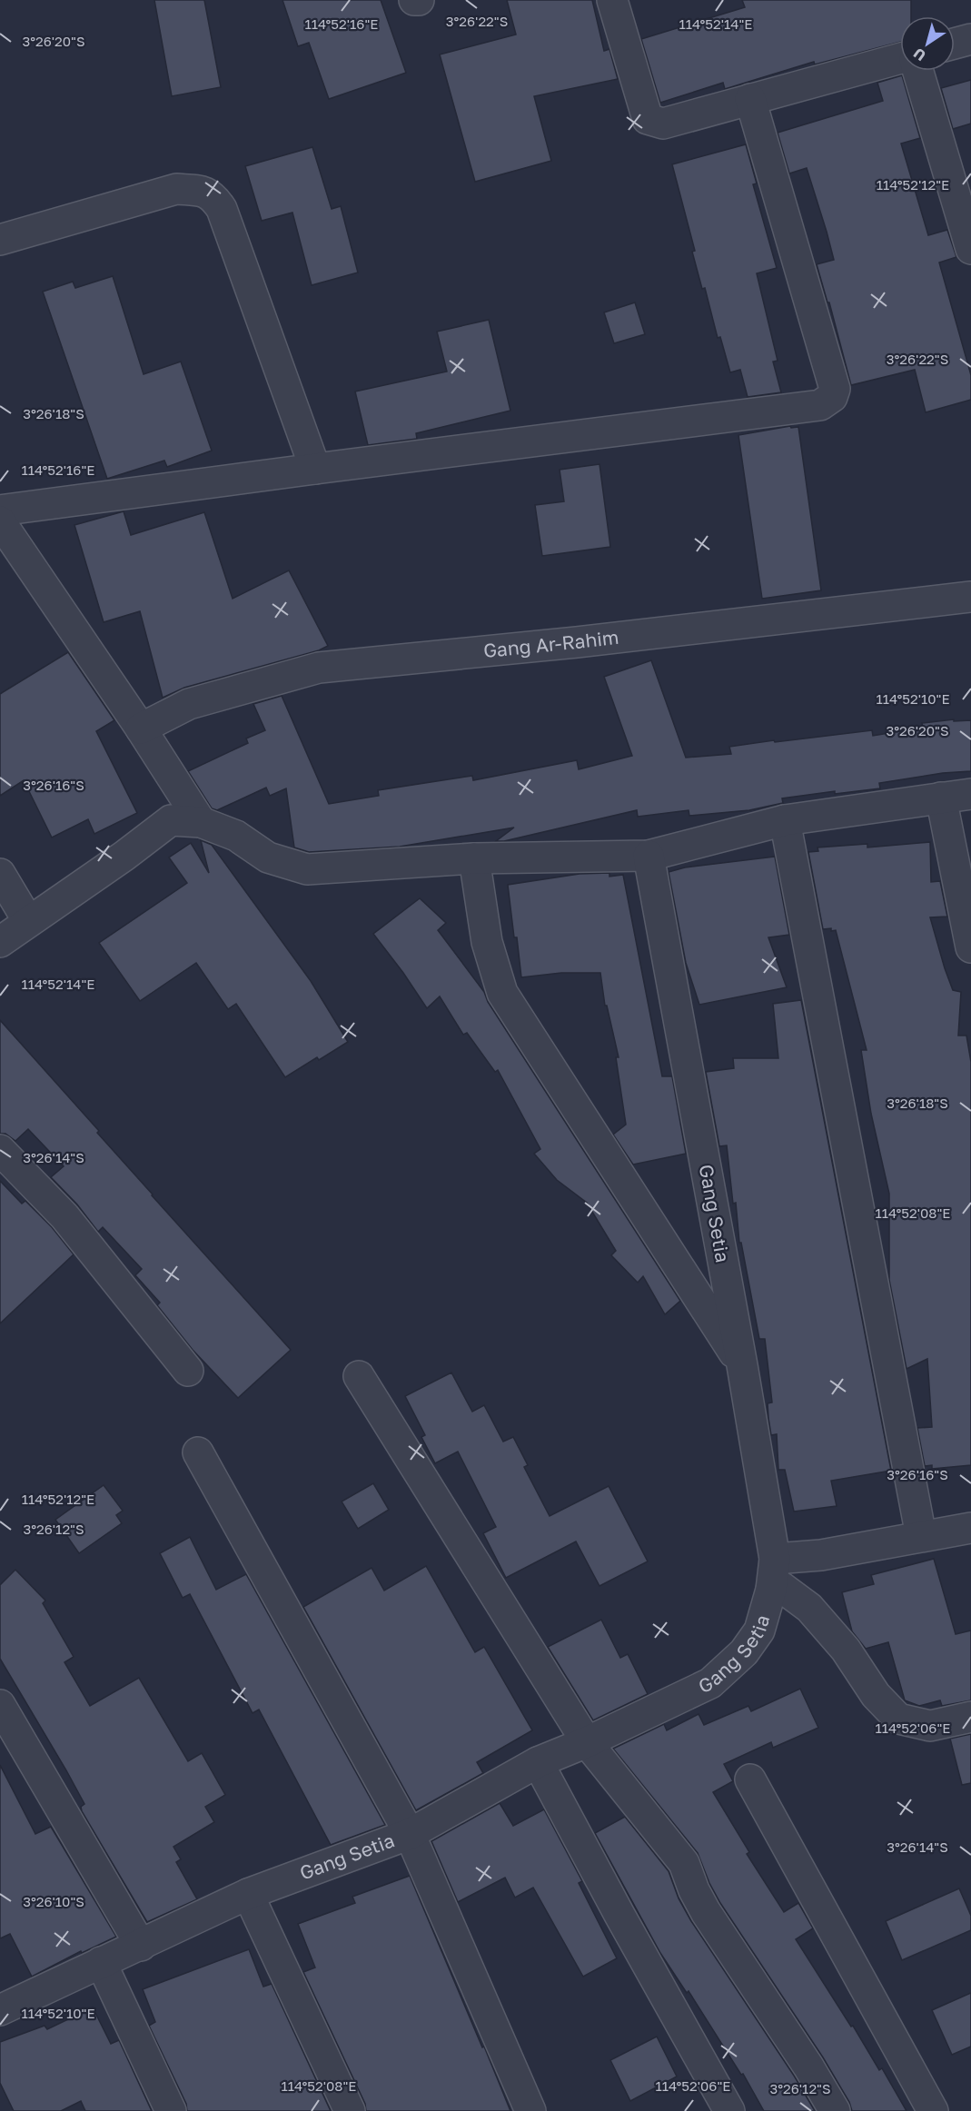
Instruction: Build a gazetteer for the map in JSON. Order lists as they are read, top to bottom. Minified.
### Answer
{"streets":{"street":["Gang Ar-Rahim","Gang Setia"]},"north":"bottom left","coordinates":["3°26'22\"S","114°52'14\"E","114°52'16\"E","3°26'20\"S","114°52'12\"E","3°26'18\"S","114°52'10\"E","3°26'16\"S","3°26'14\"S","114°52'08\"E","3°26'12\"S","114°52'06\"E","3°26'10\"S"]}
